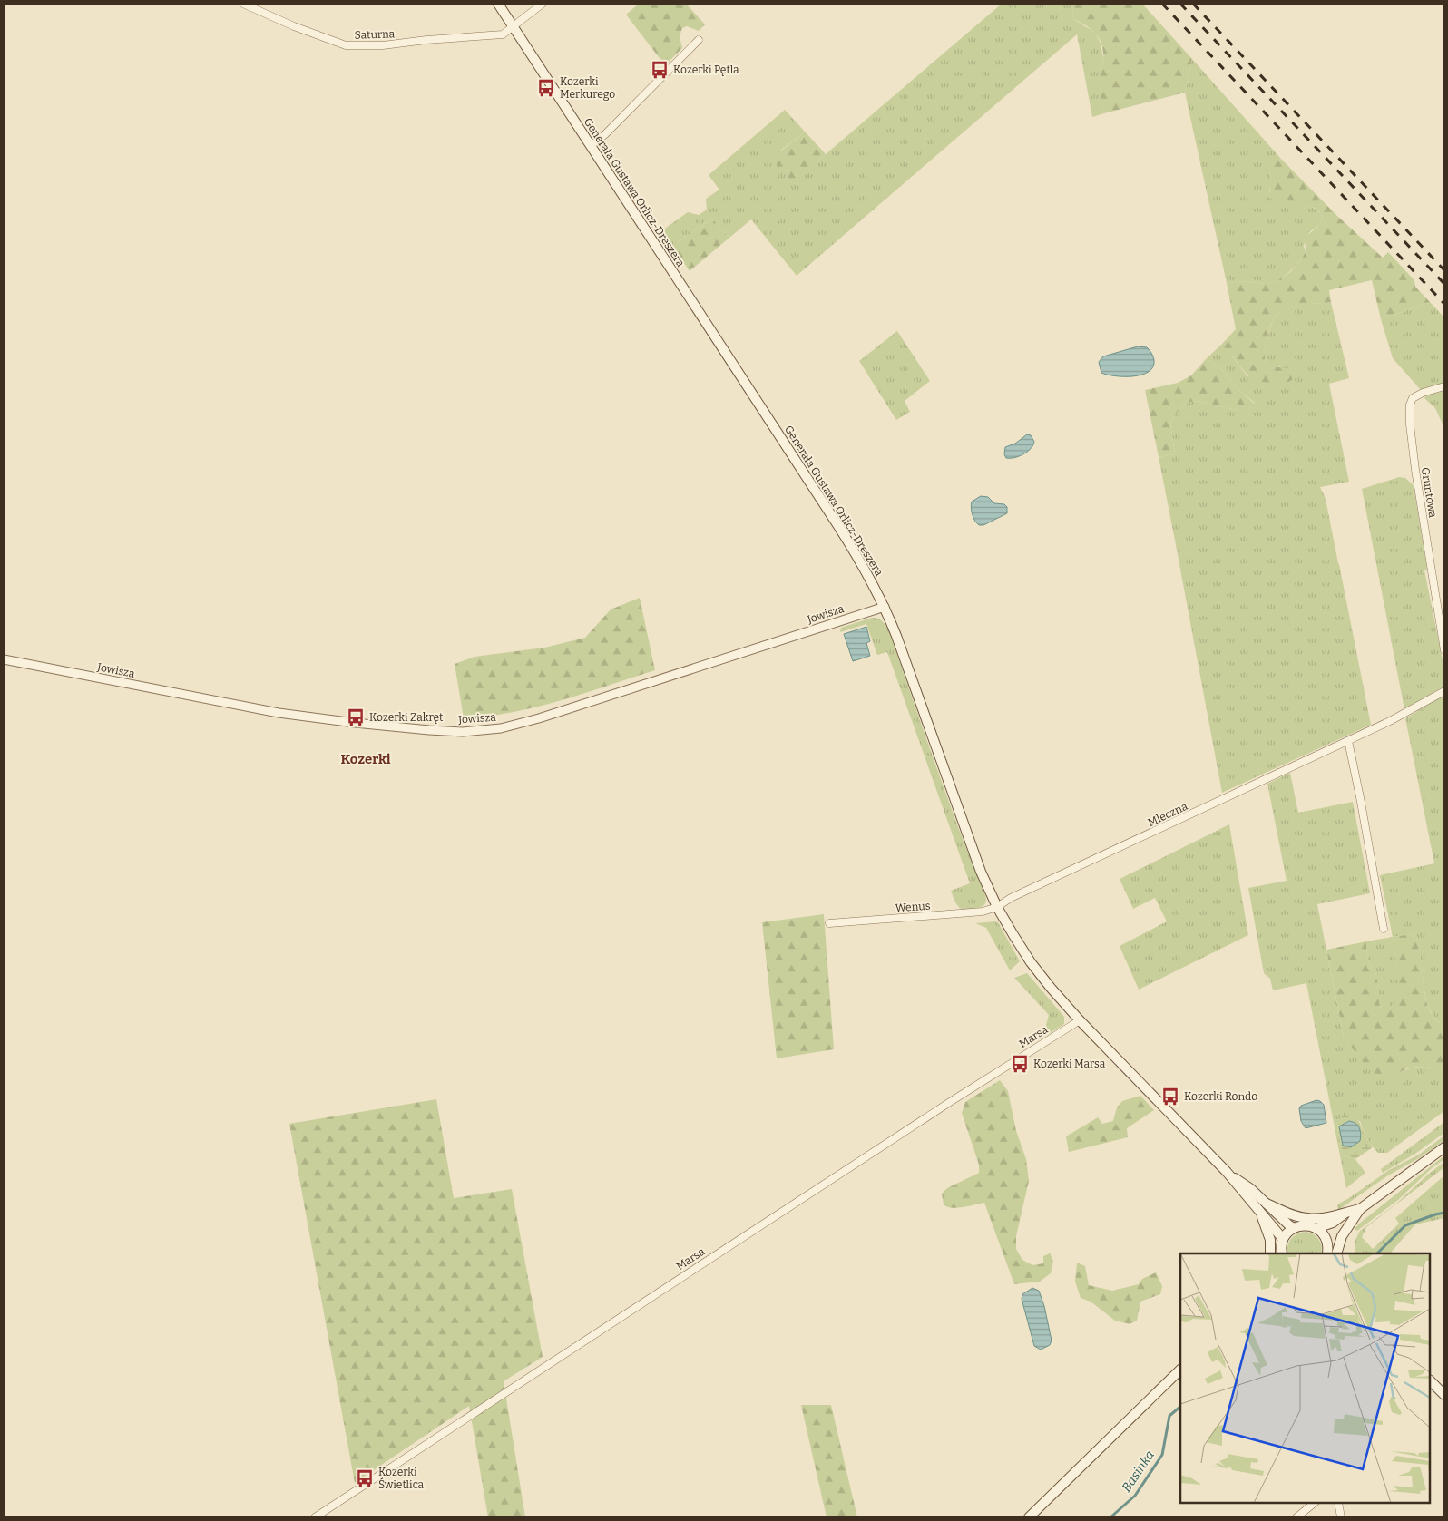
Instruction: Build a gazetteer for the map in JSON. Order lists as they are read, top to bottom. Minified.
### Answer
{"streets":{"main road":["Generała Gustawa Orlicz-Dreszera"],"street":["Saturna","Gruntowa","Jowisza","Mleczna","Wenus","Marsa"]},"crossings":[["Saturna","Generała Gustawa Orlicz-Dreszera"],["Generała Gustawa Orlicz-Dreszera","Jowisza"],["Generała Gustawa Orlicz-Dreszera","Mleczna"],["Generała Gustawa Orlicz-Dreszera","Wenus"],["Generała Gustawa Orlicz-Dreszera","Marsa"],["Mleczna","Wenus"]],"districts":["Kozerki"],"water":["Basinka"],"places":{"bus stop":["Kozerki Pętla","Kozerki Merkurego","Kozerki Zakręt","Kozerki Marsa","Kozerki Rondo","Kozerki Świetlica"]}}
